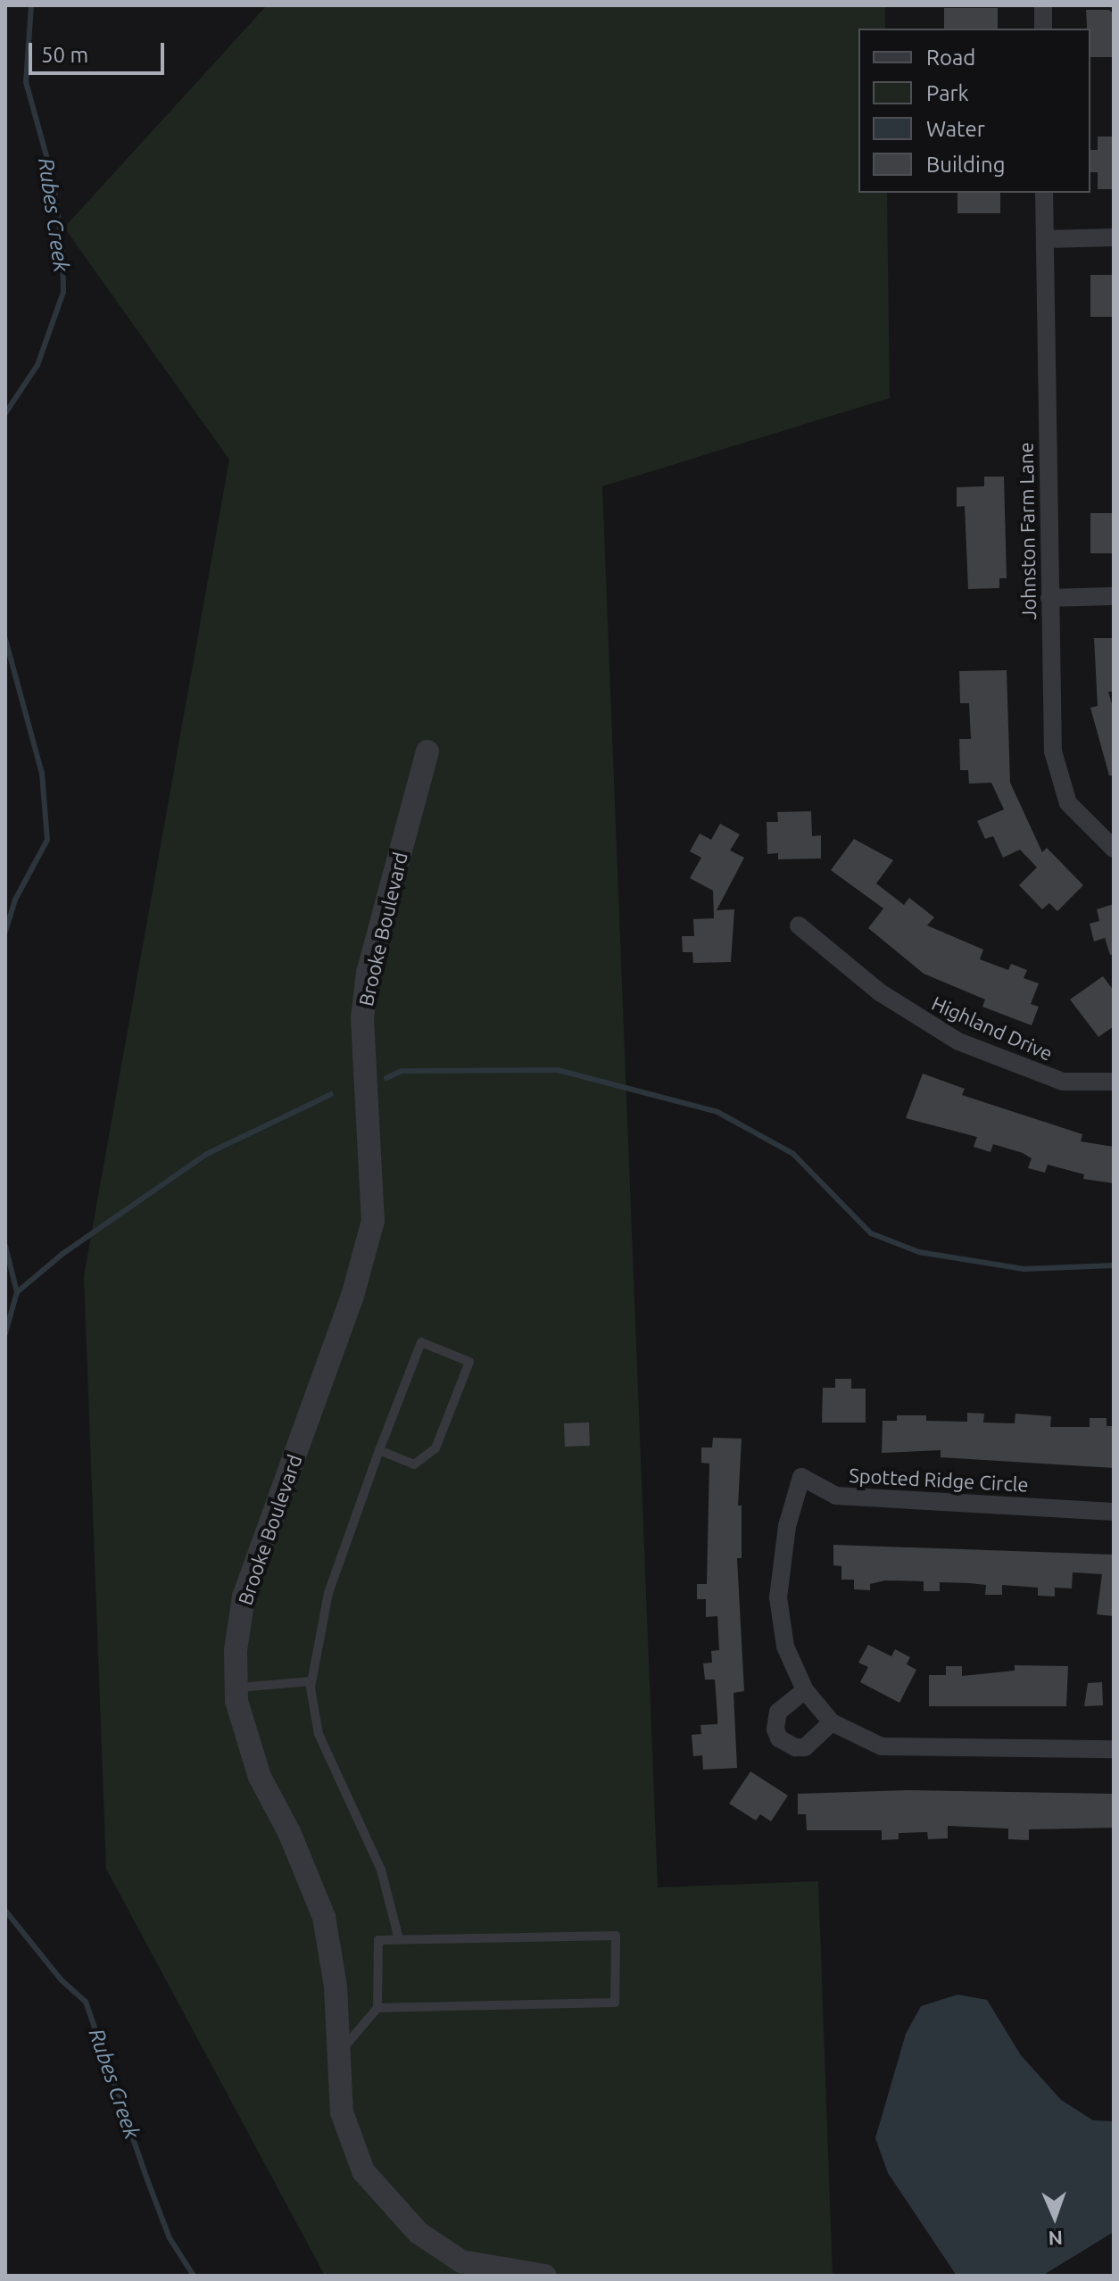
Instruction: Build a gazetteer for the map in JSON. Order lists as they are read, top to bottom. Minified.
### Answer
{"streets":{"street":["Johnston Farm Lane","Brooke Boulevard","Highland Drive","Spotted Ridge Circle"]},"water":["Rubes Creek"],"legend":["Road","Park","Water","Building"],"scale_bar":"50 m","north":"bottom"}
